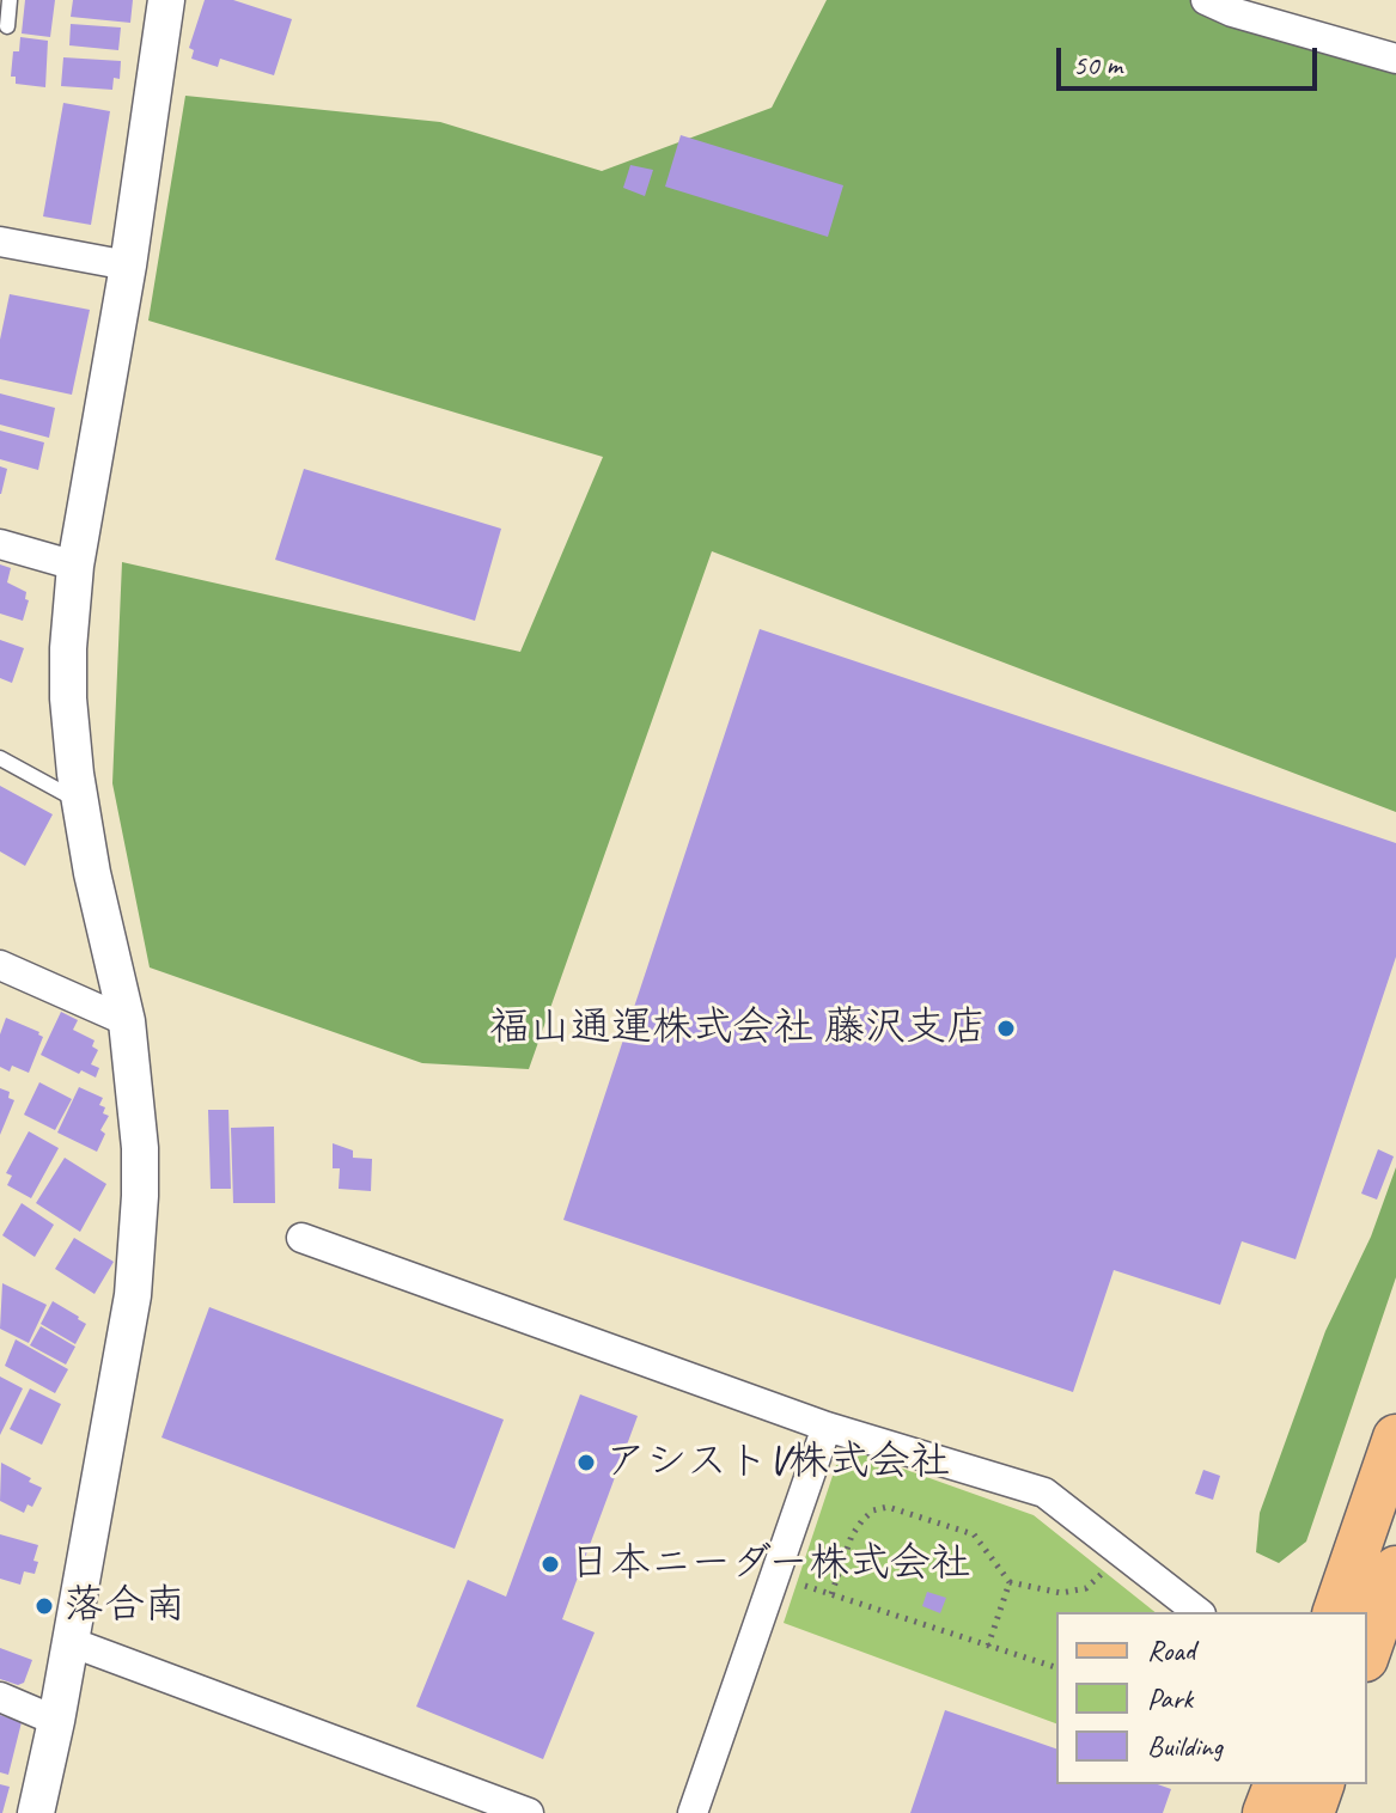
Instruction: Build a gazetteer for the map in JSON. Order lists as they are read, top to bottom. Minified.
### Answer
{"places":["福山通運株式会社 藤沢支店","アシストV株式会社","日本ニーダー株式会社","落合南"],"legend":["Road","Park","Building"],"scale_bar":"50 m"}
